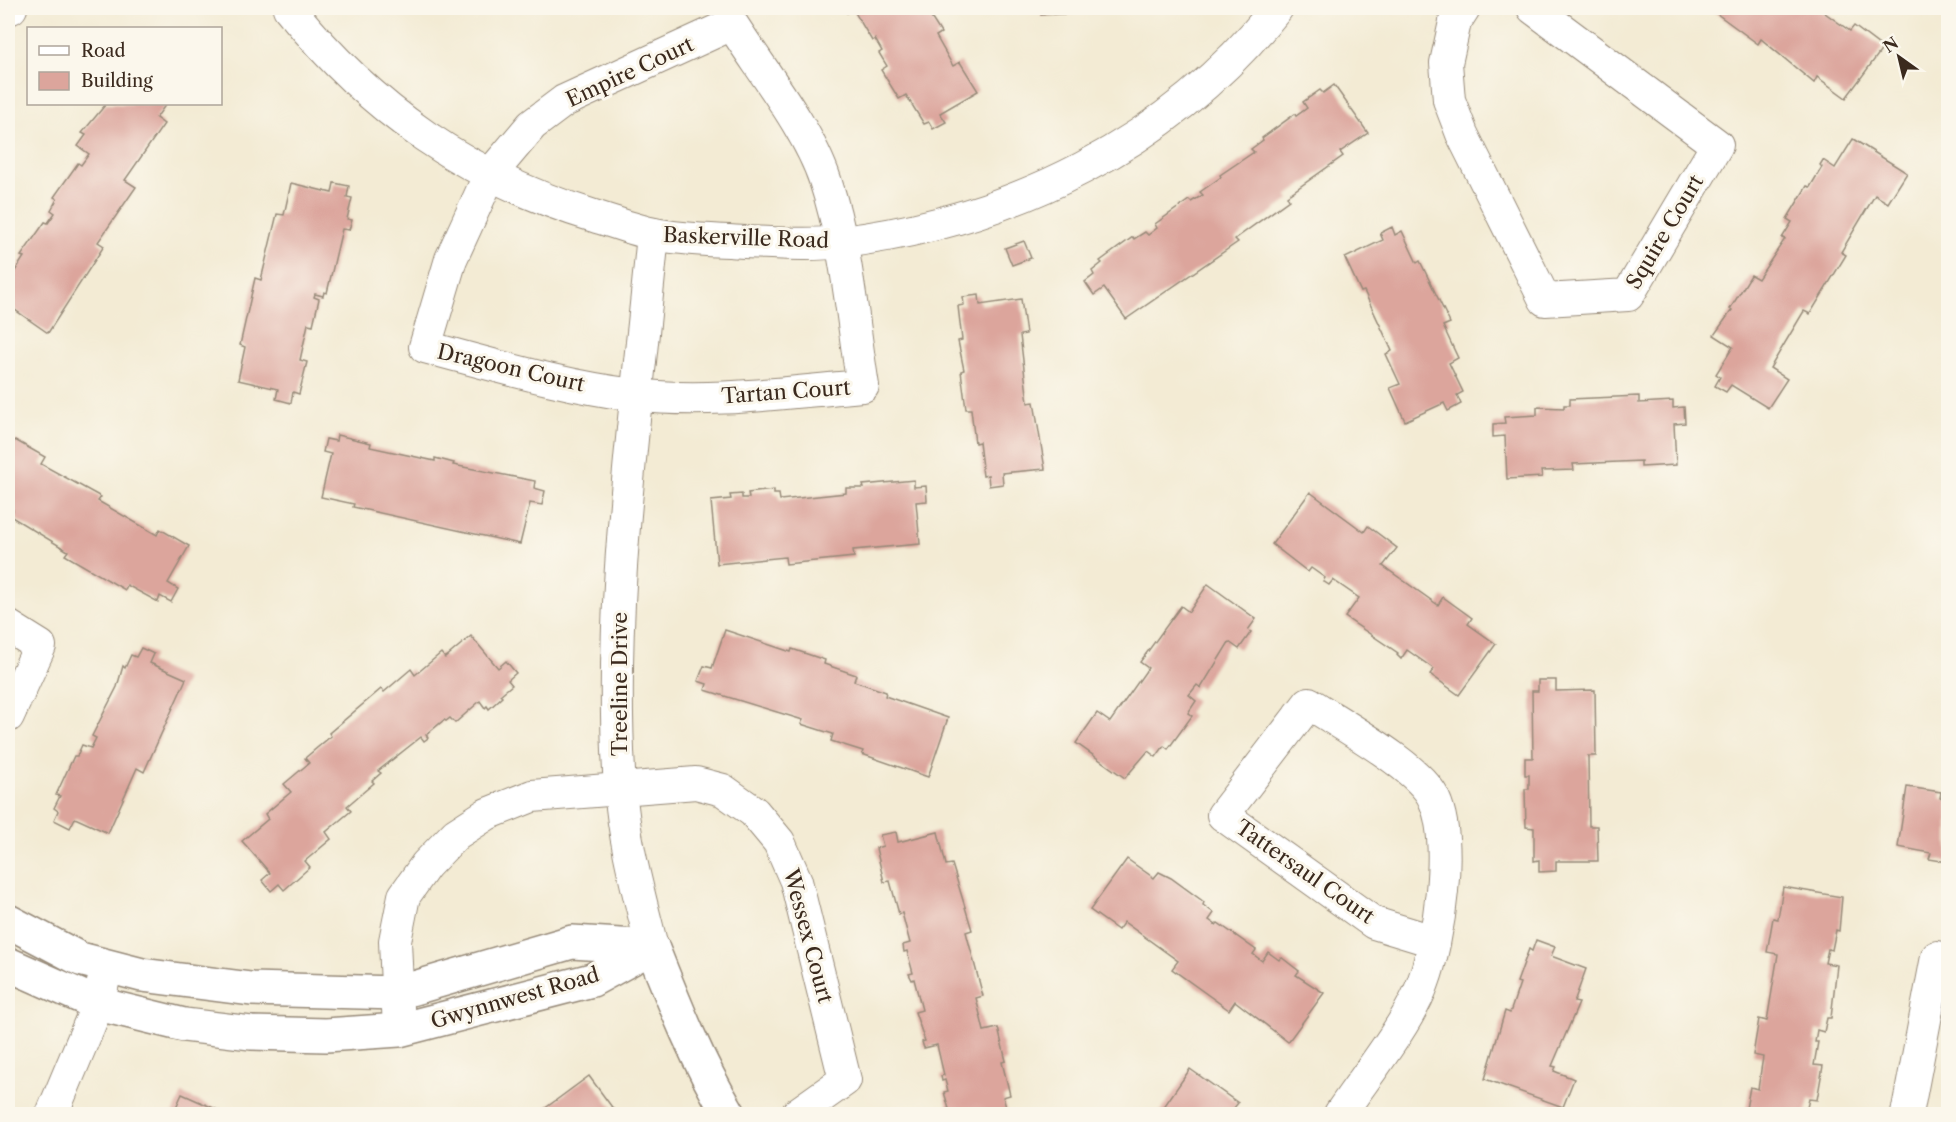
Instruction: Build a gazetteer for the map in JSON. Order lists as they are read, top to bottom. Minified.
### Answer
{"streets":{"street":["Empire Court","Squire Court","Baskerville Road","Dragoon Court","Tartan Court","Treeline Drive","Tattersaul Court","Wessex Court","Gwynnwest Road"]},"crossings":[["Empire Court","Baskerville Road"],["Empire Court","Dragoon Court"],["Empire Court","Tartan Court"],["Baskerville Road","Dragoon Court"],["Baskerville Road","Tartan Court"],["Baskerville Road","Treeline Drive"],["Dragoon Court","Tartan Court"],["Dragoon Court","Treeline Drive"],["Tartan Court","Treeline Drive"],["Treeline Drive","Wessex Court"],["Treeline Drive","Gwynnwest Road"]],"legend":["Road","Building"],"north":"top left"}
